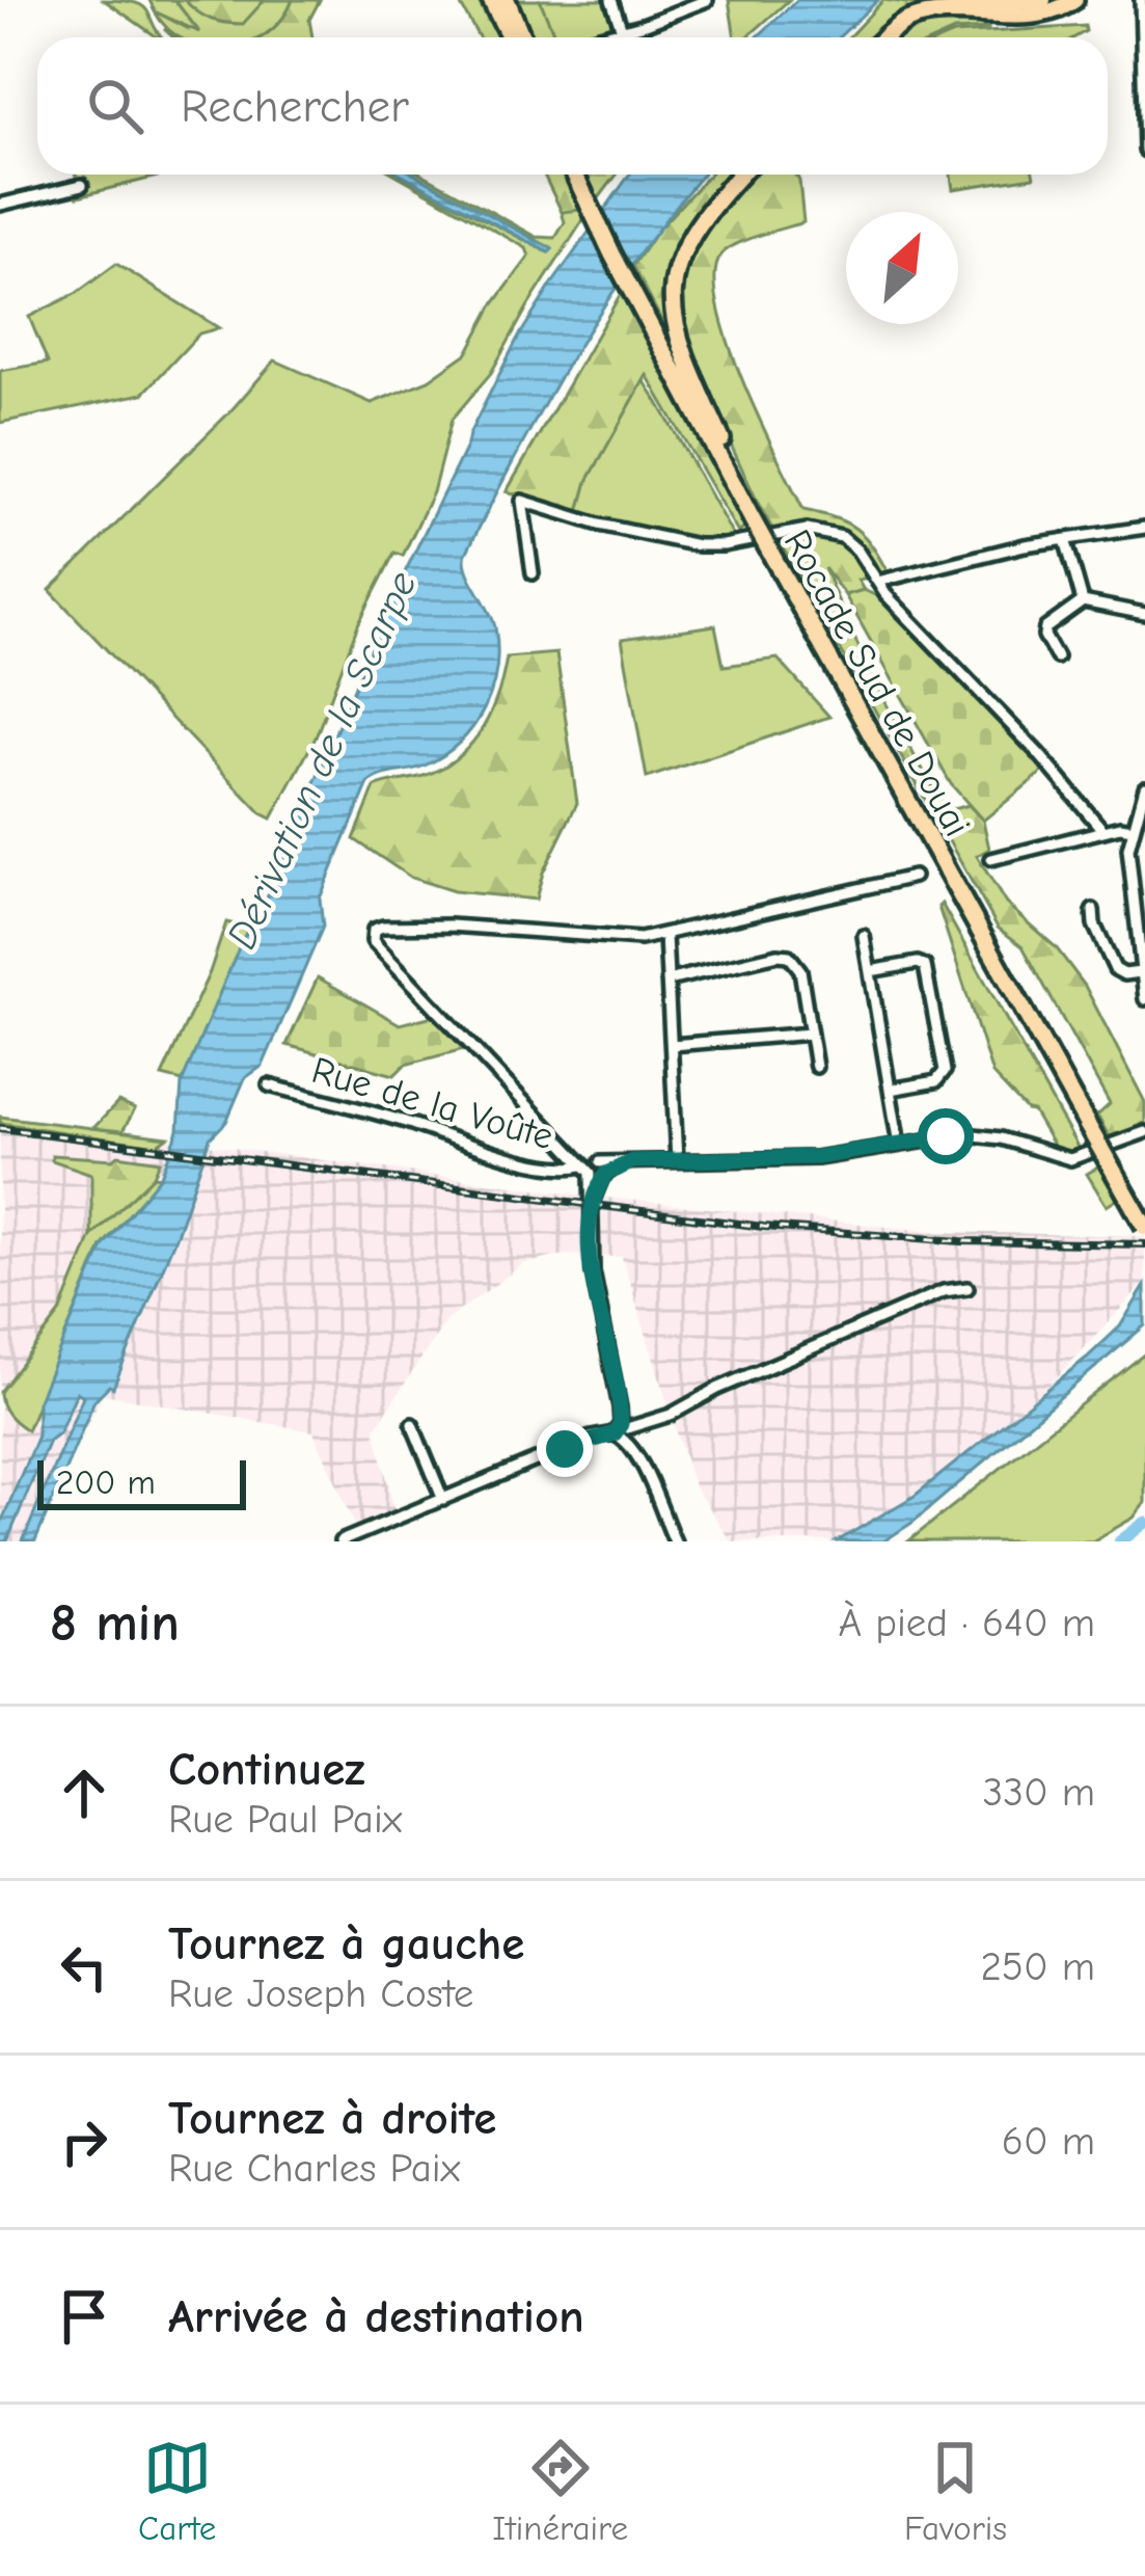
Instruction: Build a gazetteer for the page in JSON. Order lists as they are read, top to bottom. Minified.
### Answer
{"streets":{"highway":["Rocade Sud de Douai"],"street":["Rue de la Voûte"]},"water":["Dérivation de la Scarpe"],"scale_bar":"200 m","north":"top right","page":{"search":"Rechercher","scale":"200 m","heading":["8 min","À pied · 640 m"],"list":[["Continuez","Rue Paul Paix","330 m"],["Tournez à gauche","Rue Joseph Coste","250 m"],["Tournez à droite","Rue Charles Paix","60 m"],"Arrivée à destination"],"nav":["Carte","Itinéraire","Favoris"]}}
